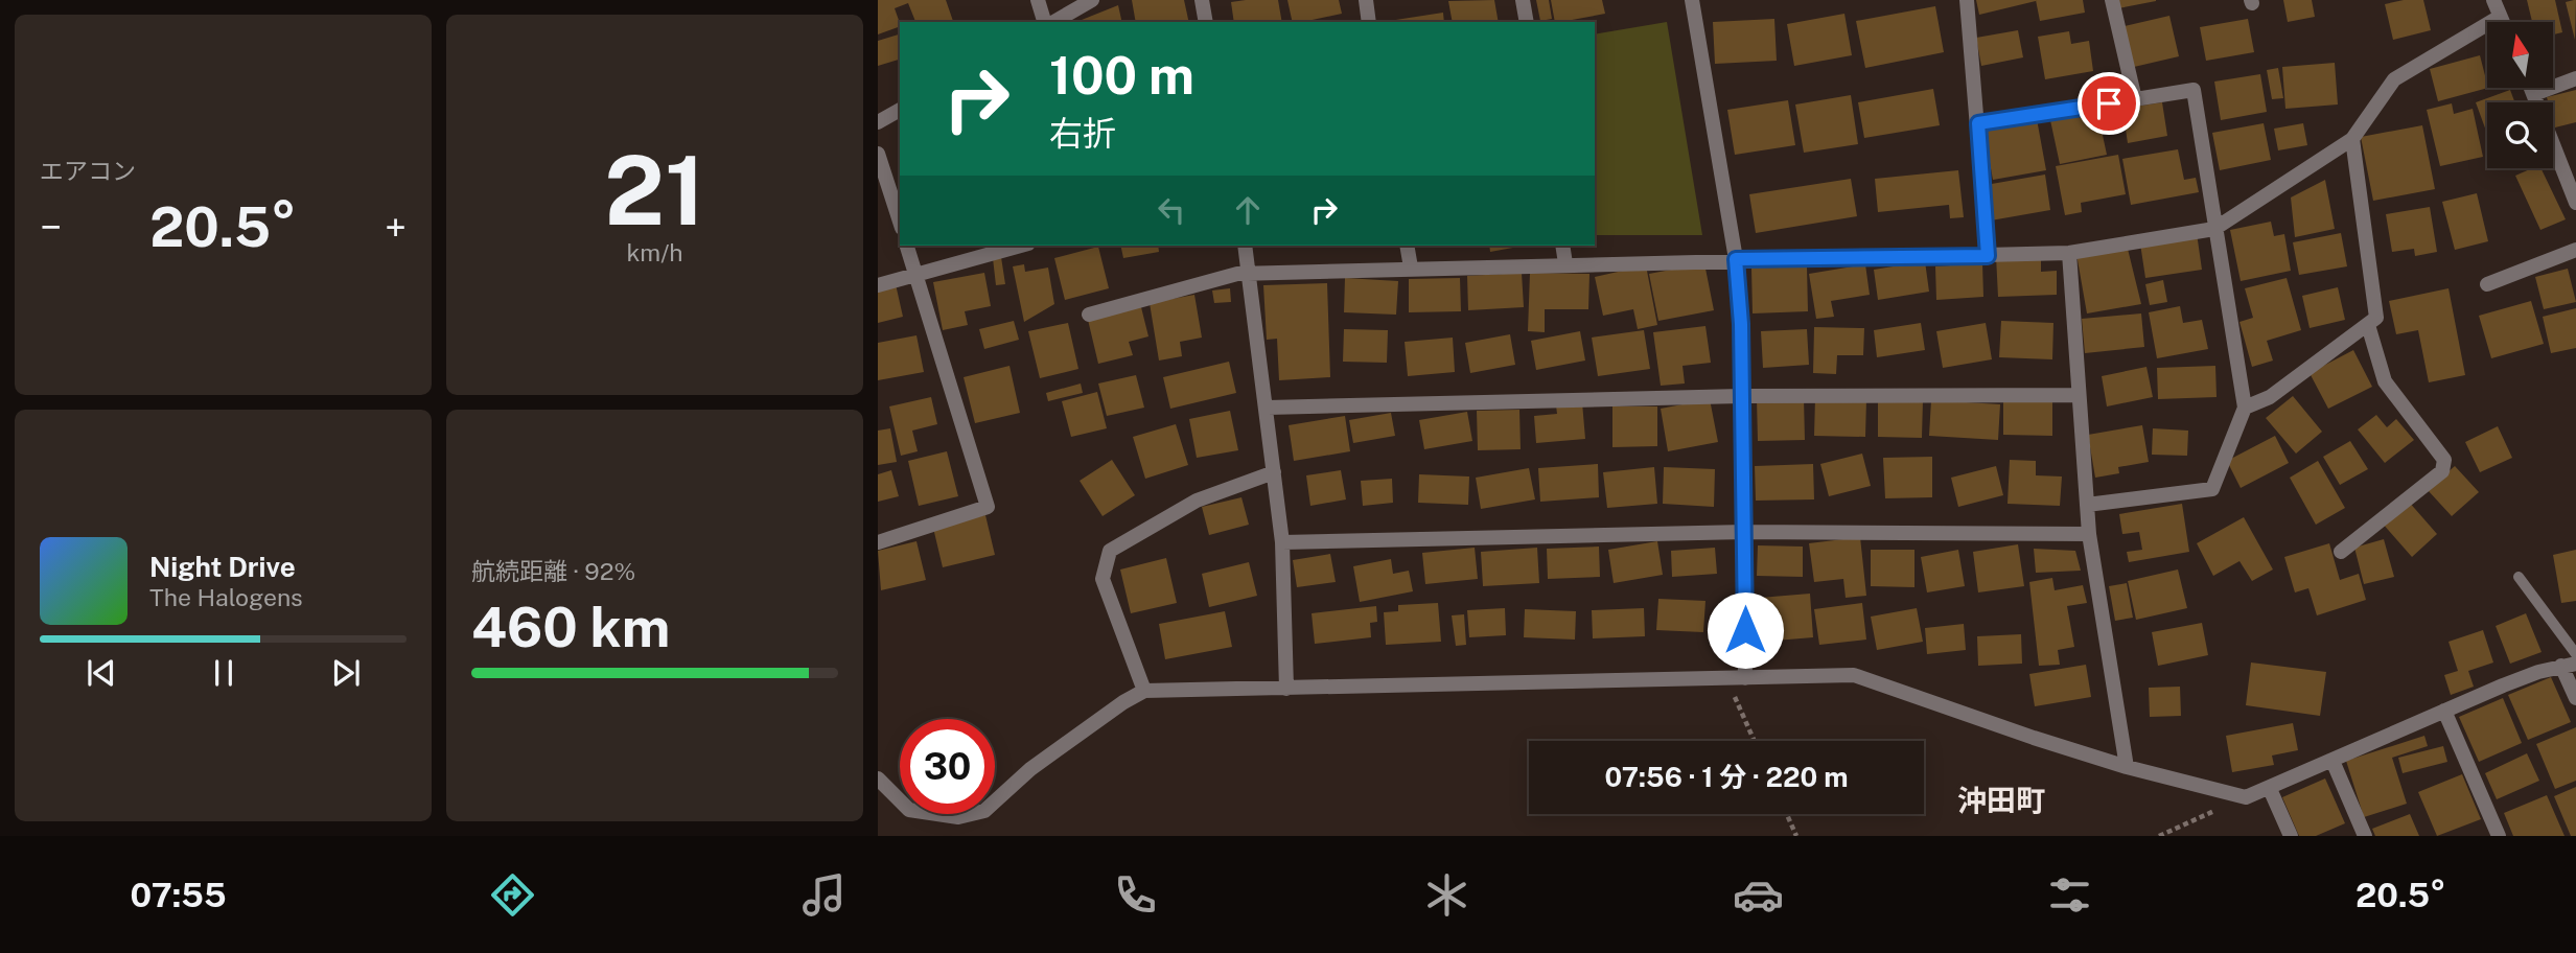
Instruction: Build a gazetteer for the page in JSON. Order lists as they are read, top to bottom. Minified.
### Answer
{"districts":["沖田町"],"north":"top","page":{"tile":["エアコン",["21","km/h"],["航続距離 · 92%","460 km"]],"turn":["100 m","右折"],"heat":["−","20.5°","+"],"song":["Night Drive","The Halogens"],"limit":"30","trip":"07:56 · 1 分 · 220 m","tabs":["07:55","20.5°"]}}
